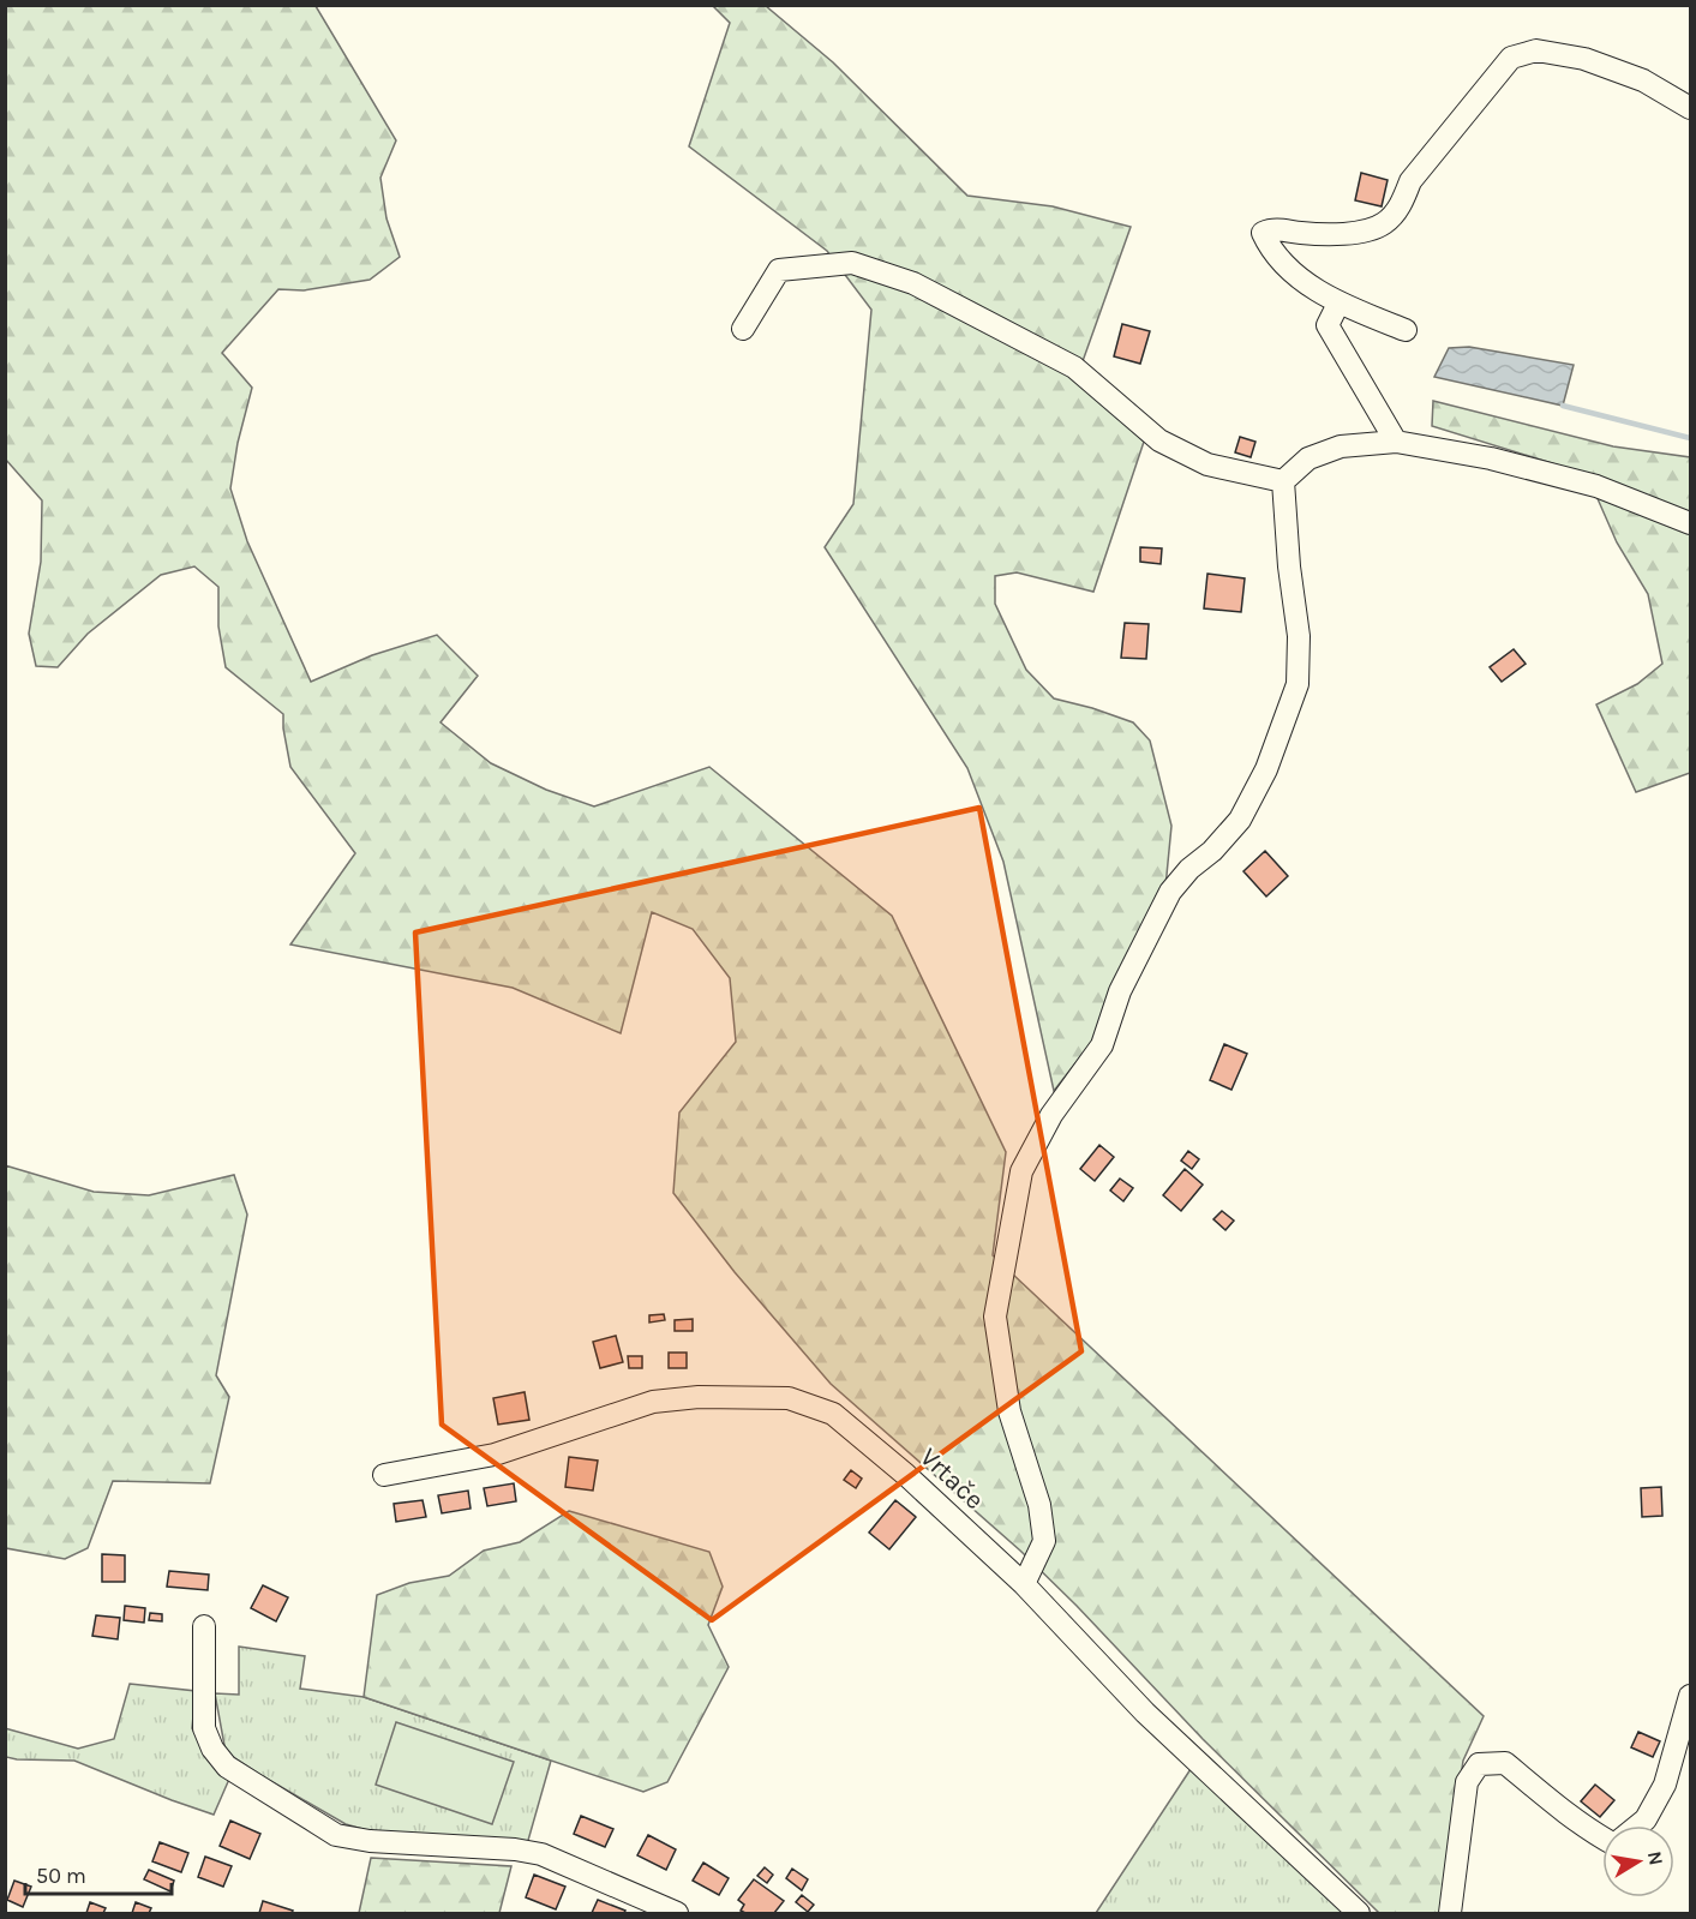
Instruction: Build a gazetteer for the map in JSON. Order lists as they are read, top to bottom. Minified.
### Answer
{"streets":{"street":["Vrtače"]},"scale_bar":"50 m","north":"right"}
